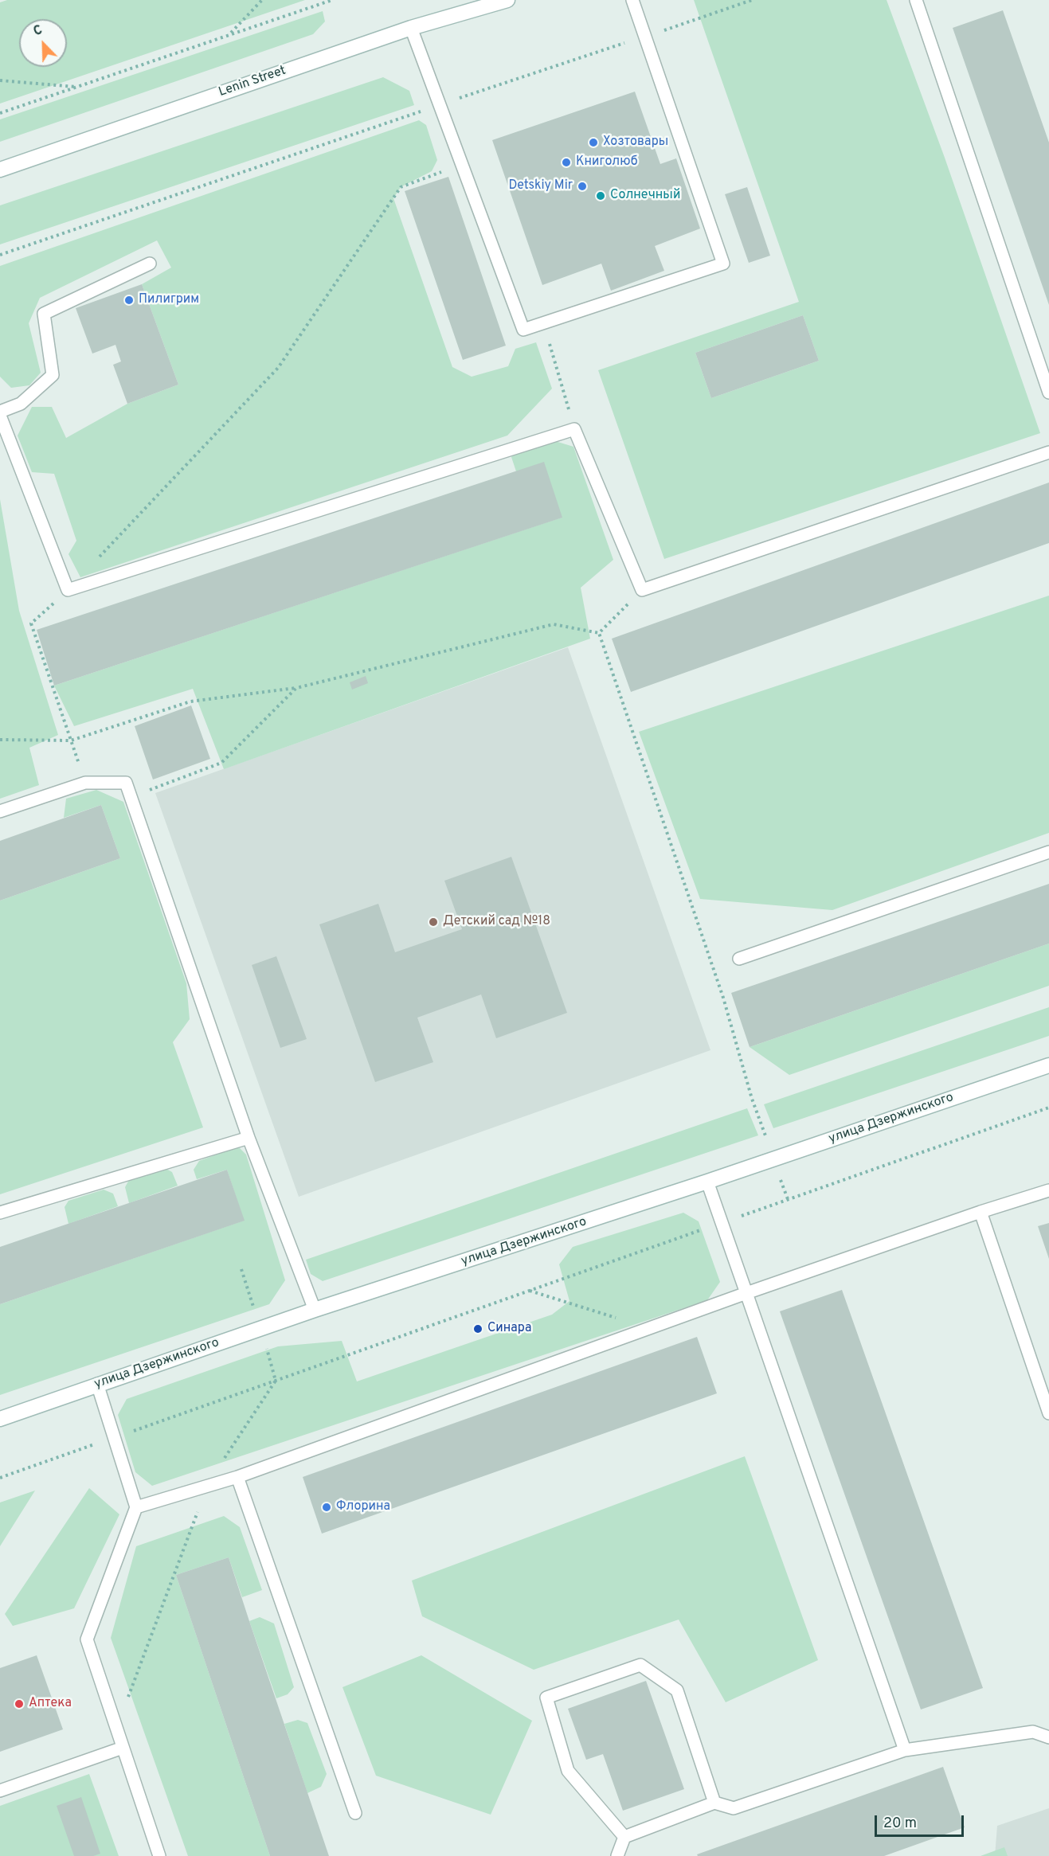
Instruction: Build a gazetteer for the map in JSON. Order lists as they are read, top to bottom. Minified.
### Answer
{"streets":{"street":["Lenin Street","улица Дзержинского"]},"places":["Хозтовары","Книголюб","Detskiy Mir","Солнечный","Пилигрим","Детский сад №18","Синара","Флорина","Аптека"],"scale_bar":"20 m","north":"top left"}
